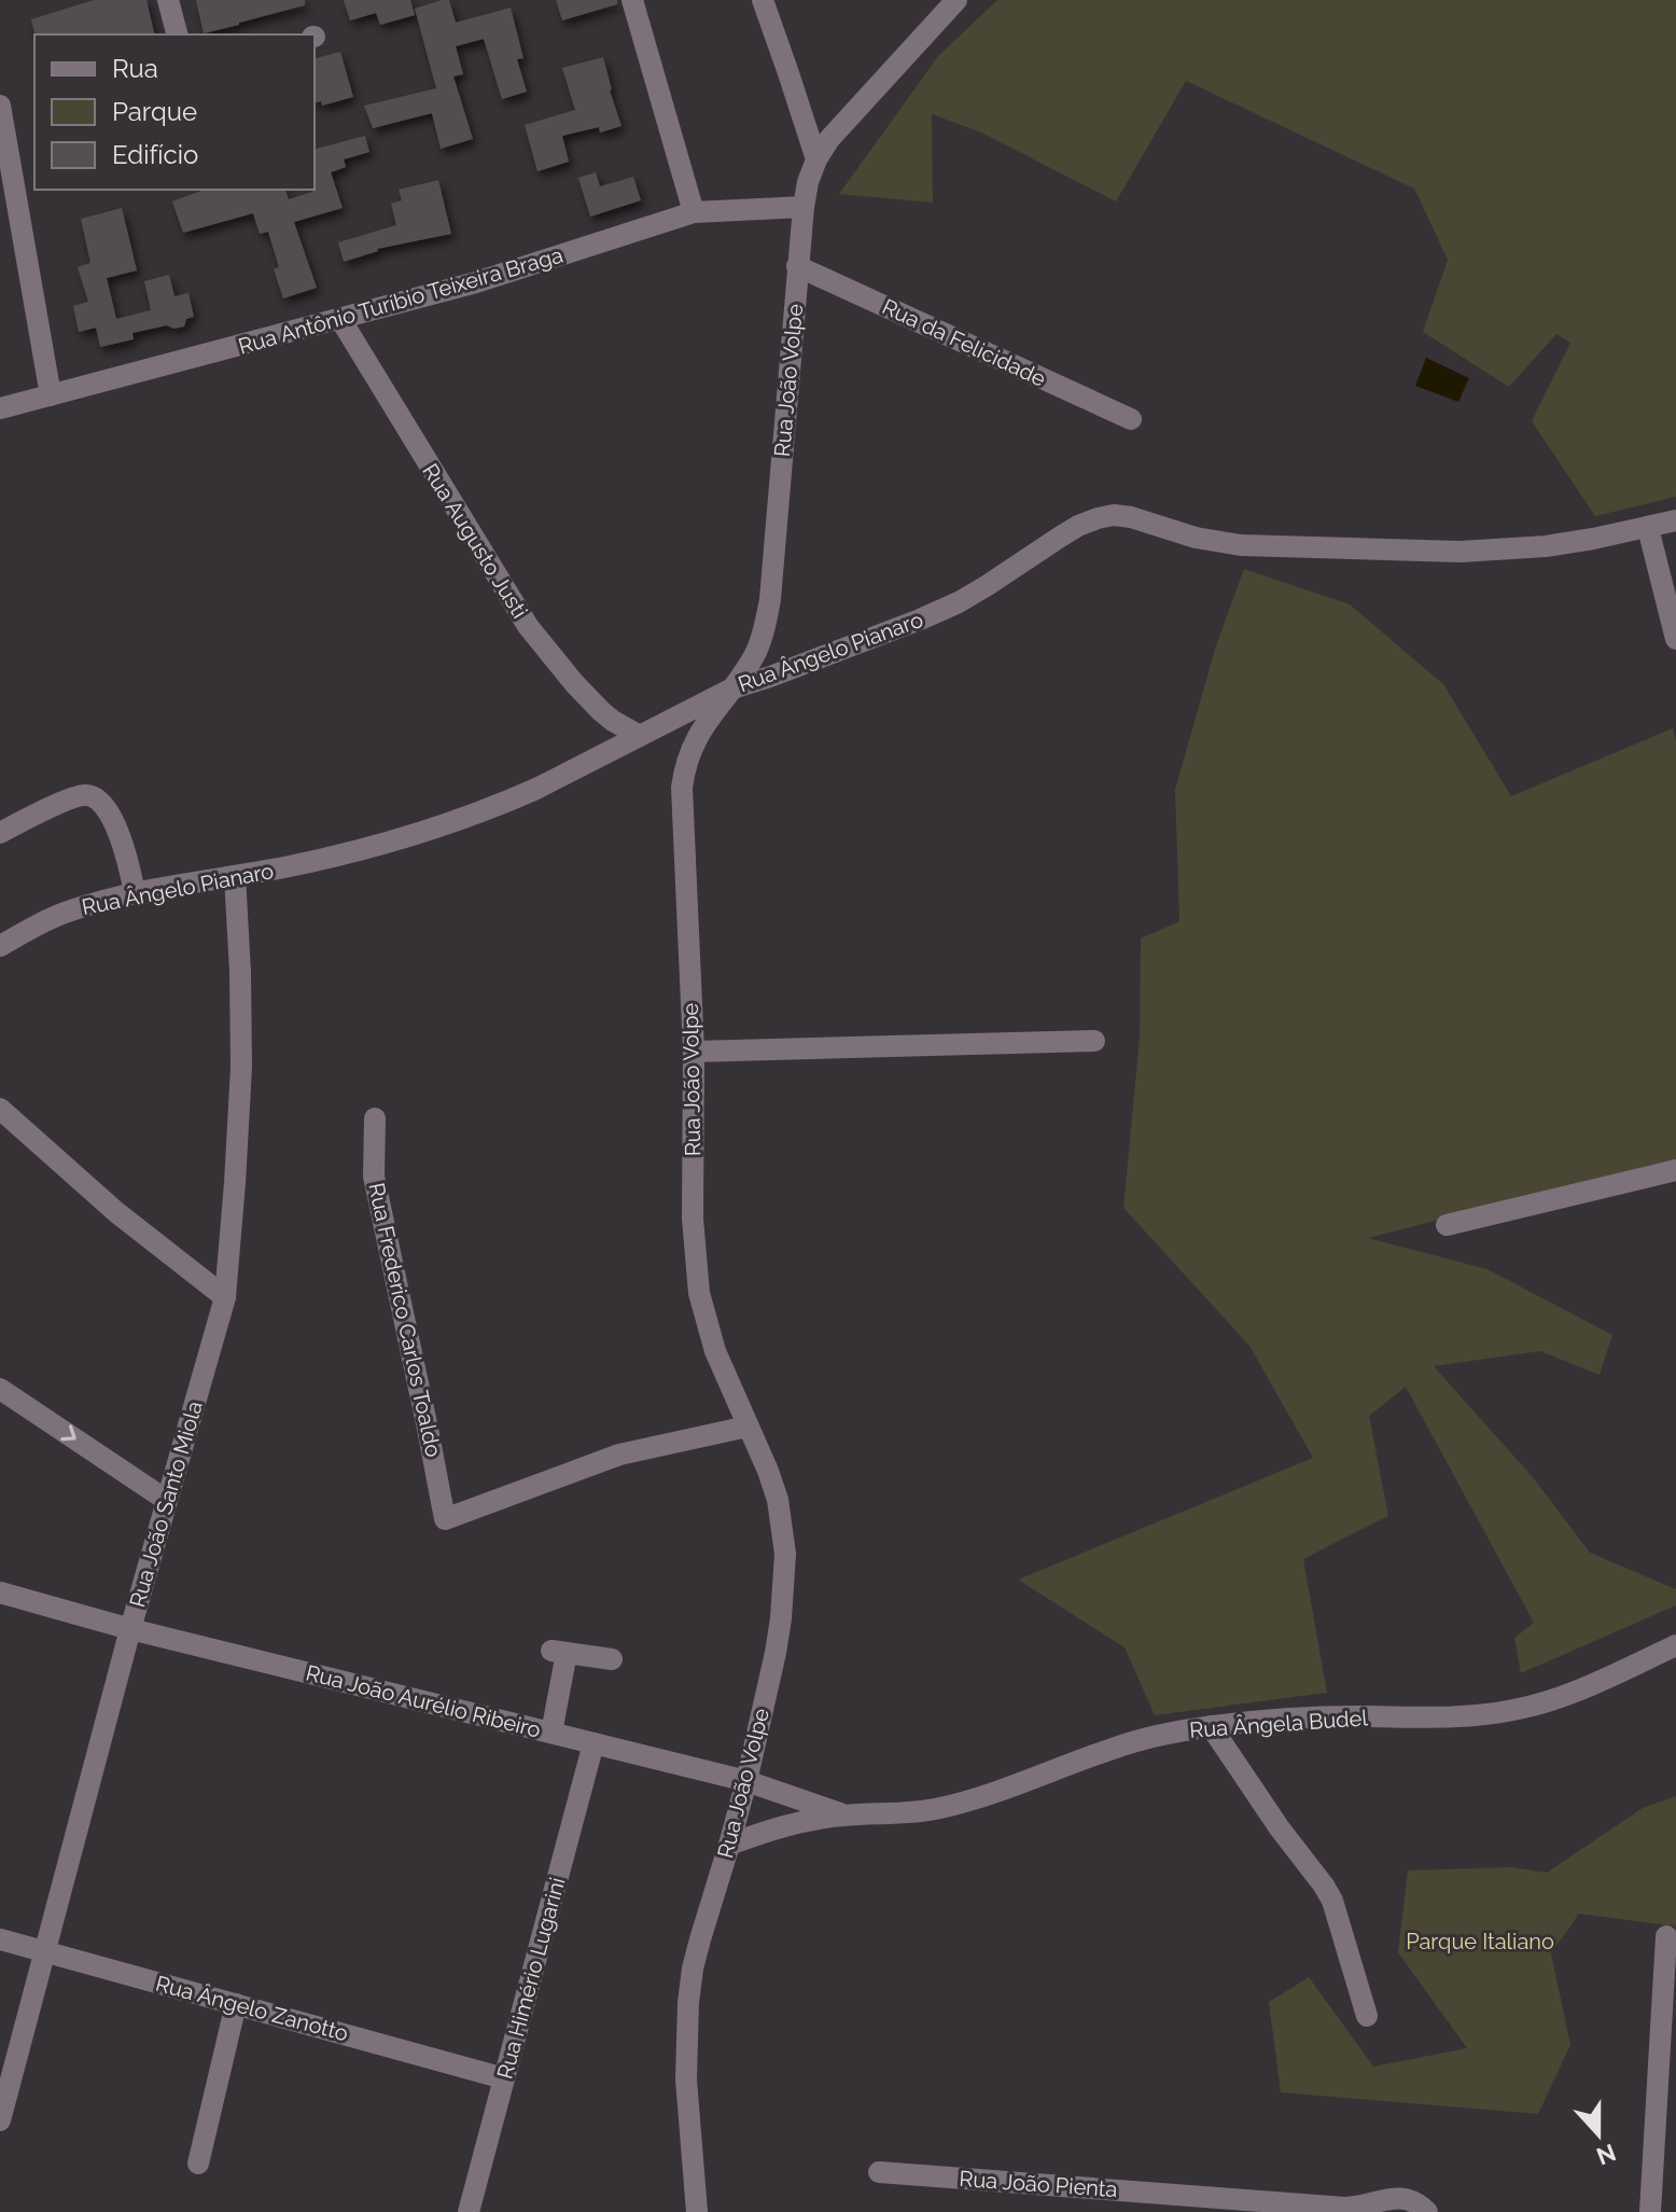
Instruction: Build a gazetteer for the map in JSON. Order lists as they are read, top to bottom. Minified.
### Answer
{"streets":{"street":["Rua Antônio Turíbio Teixeira Braga","Rua da Felicidade","Rua João Volpe","Rua Augusto Justi","Rua Ângelo Pianaro","Rua Frederico Carlos Toaldo","Rua João Santo Miola","Rua João Aurélio Ribeiro","Rua Ângela Budel","Rua Himério Lugarini","Rua Ângelo Zanotto","Rua João Pienta"]},"crossings":[["Rua Antônio Turíbio Teixeira Braga","Rua João Volpe"],["Rua Antônio Turíbio Teixeira Braga","Rua Augusto Justi"],["Rua da Felicidade","Rua João Volpe"],["Rua João Volpe","Rua Ângelo Pianaro"],["Rua João Volpe","Rua Frederico Carlos Toaldo"],["Rua João Volpe","Rua João Aurélio Ribeiro"],["Rua João Volpe","Rua Ângela Budel"],["Rua Augusto Justi","Rua Ângelo Pianaro"],["Rua Ângelo Pianaro","Rua João Santo Miola"],["Rua João Santo Miola","Rua João Aurélio Ribeiro"],["Rua João Santo Miola","Rua Ângelo Zanotto"],["Rua João Aurélio Ribeiro","Rua Ângela Budel"],["Rua João Aurélio Ribeiro","Rua Himério Lugarini"],["Rua Himério Lugarini","Rua Ângelo Zanotto"]],"parks":["Parque Italiano"],"legend":["Rua","Parque","Edifício"],"north":"bottom"}
